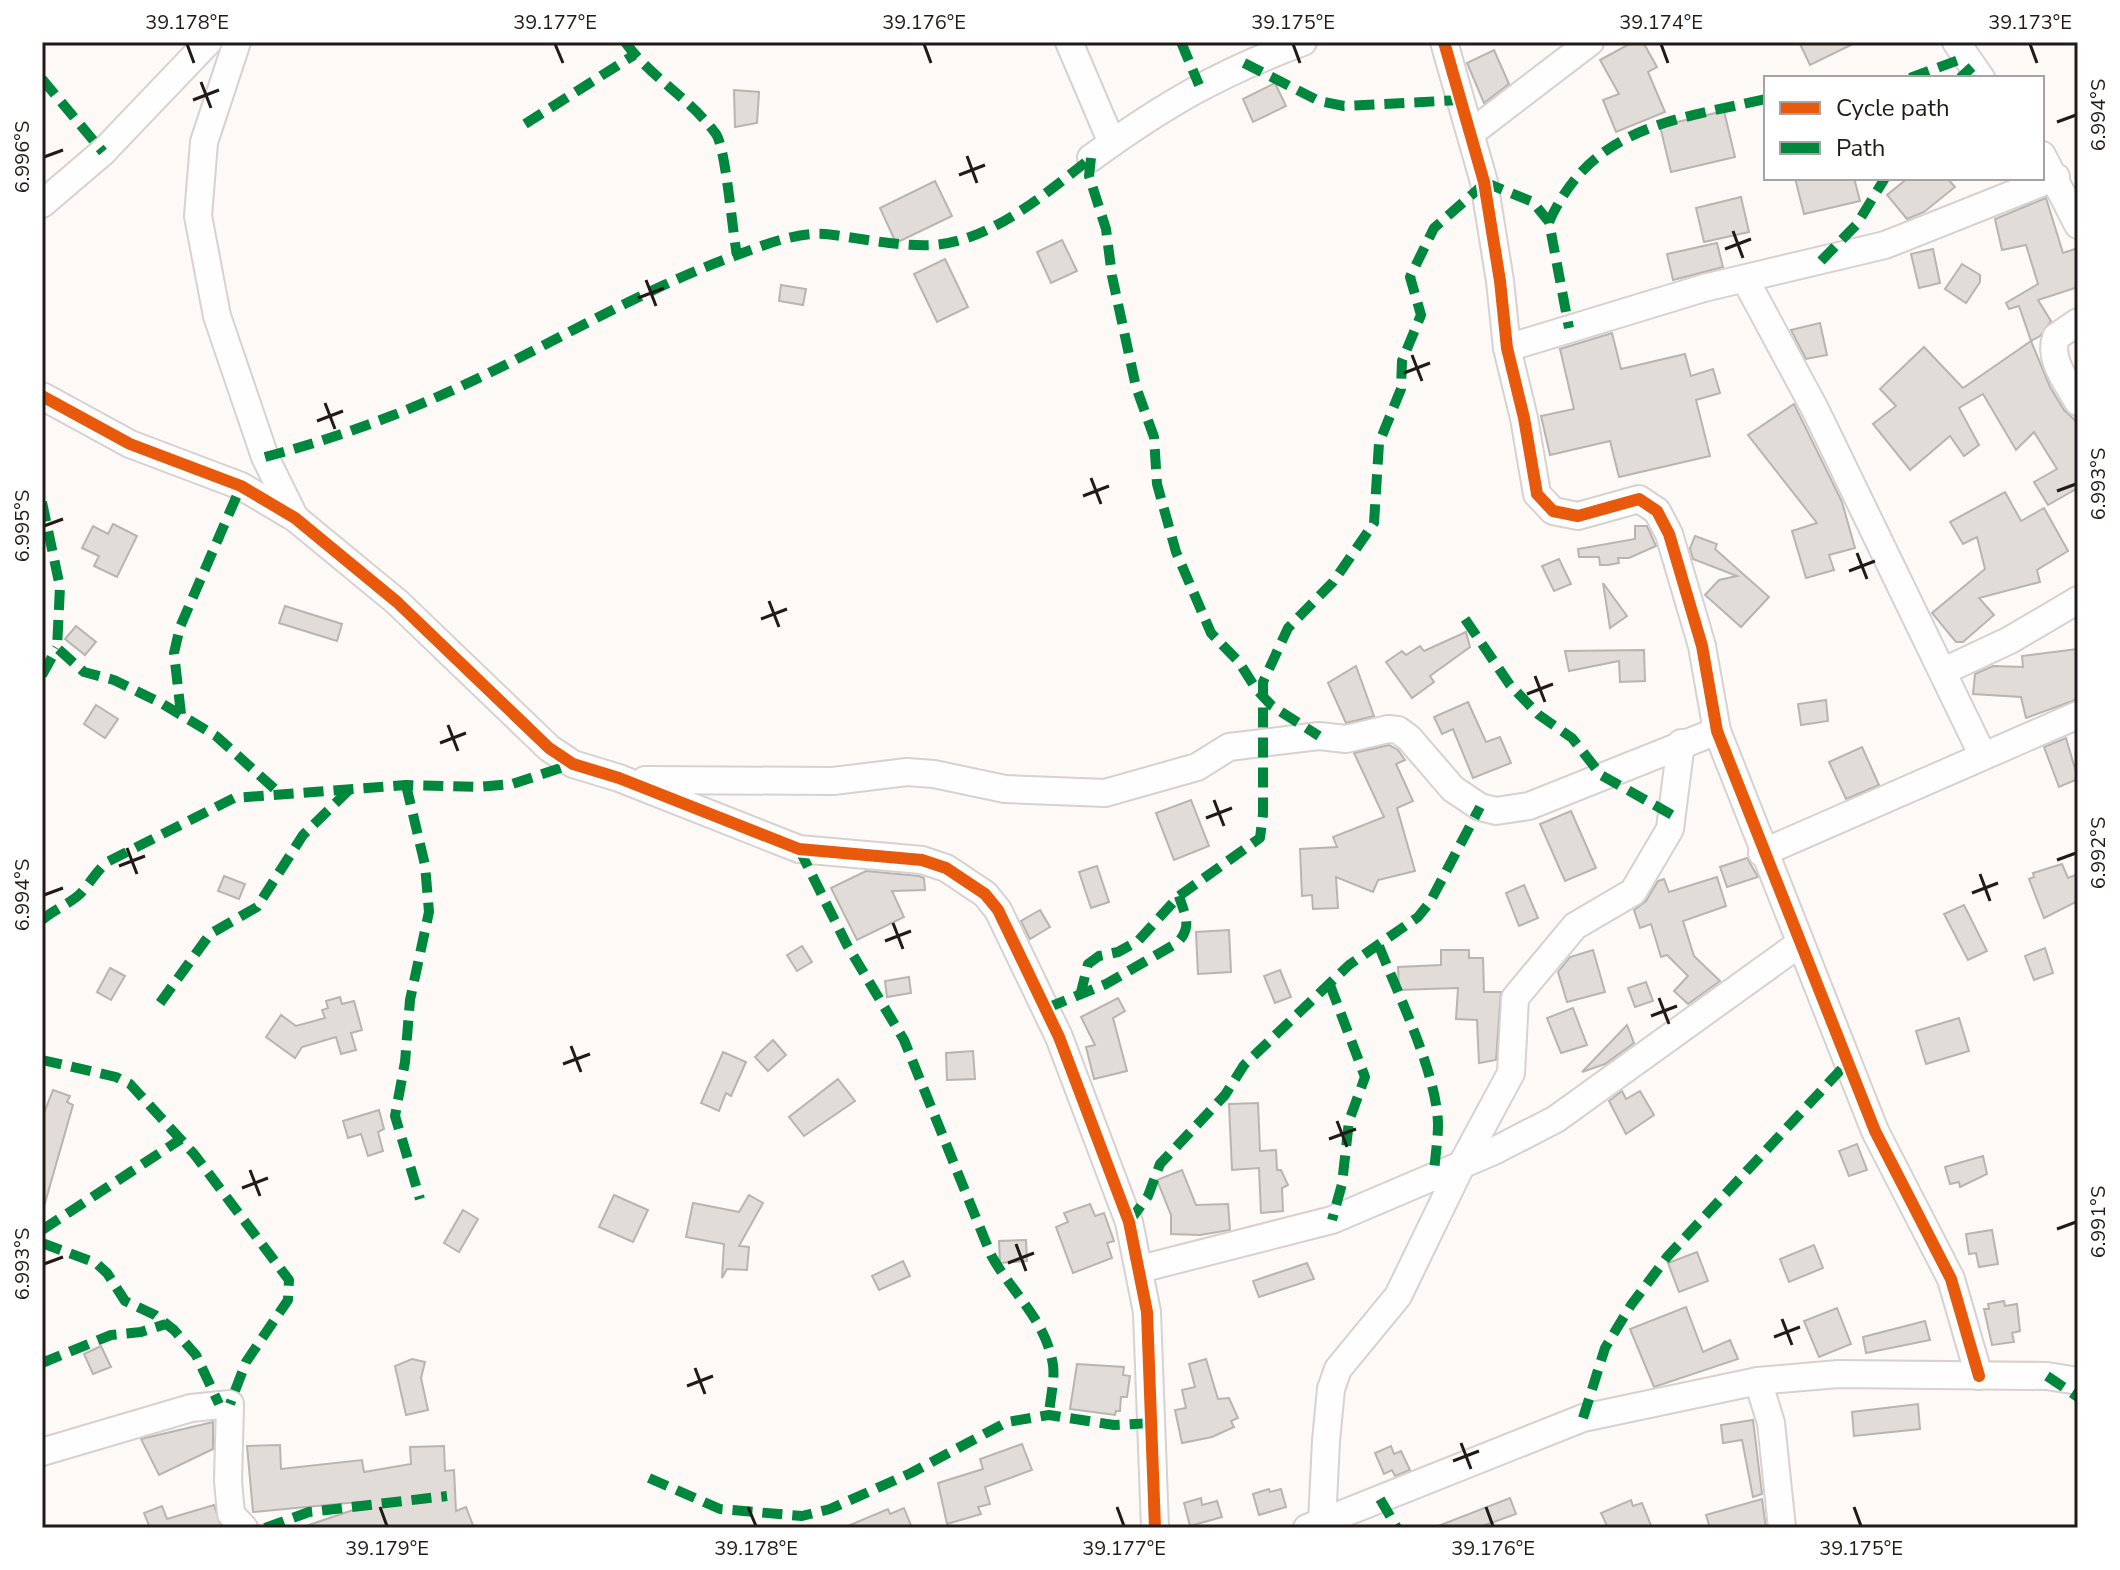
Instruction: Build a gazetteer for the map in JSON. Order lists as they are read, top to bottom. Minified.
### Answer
{"legend":["Cycle path","Path"],"coordinates":["39.178°E","39.177°E","39.176°E","39.175°E","39.174°E","39.173°E","6.994°S","6.996°S","6.993°S","6.995°S","6.992°S","6.991°S","39.179°E"]}
